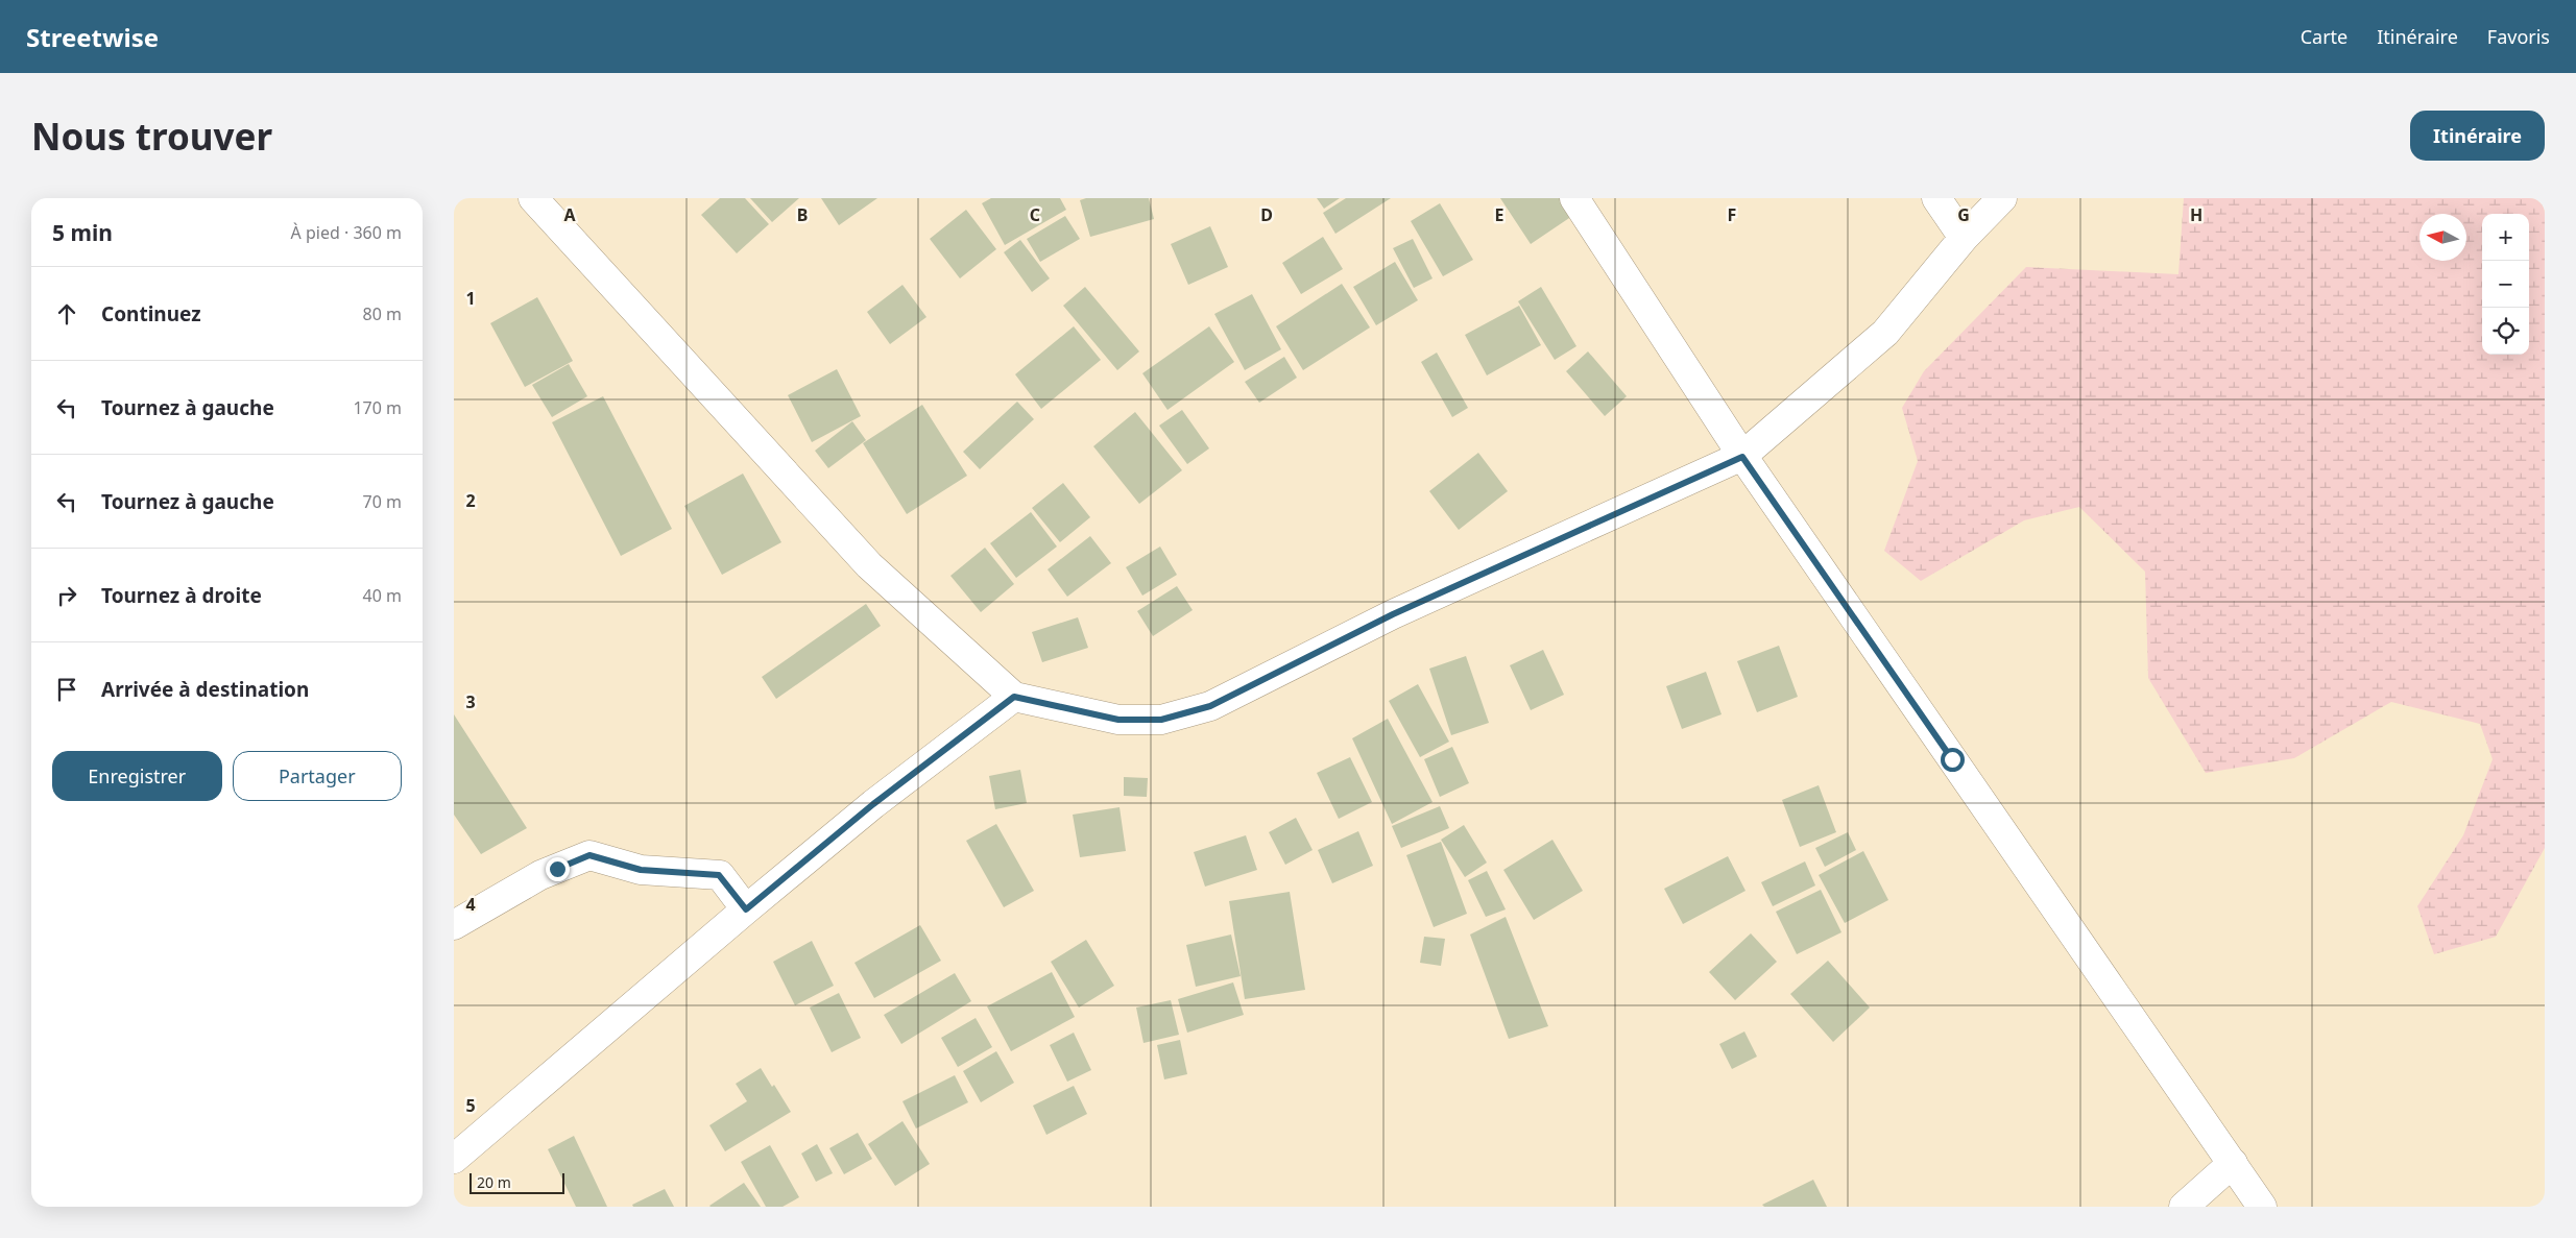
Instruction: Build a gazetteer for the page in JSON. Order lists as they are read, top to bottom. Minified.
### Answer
{"scale_bar":"20 m","north":"left","page":{"header":"Streetwise","nav":["Carte","Itinéraire","Favoris"],"buttons":["Itinéraire",["Enregistrer","Partager"]],"title":"Nous trouver","heading":["5 min","À pied · 360 m"],"map_buttons":["+","−"],"list":[["Continuez","80 m"],["Tournez à gauche","170 m"],["Tournez à gauche","70 m"],["Tournez à droite","40 m"],"Arrivée à destination"],"scale":"20 m"},"grid":{"columns":["A","B","C","D","E","F","G","H"],"rows":["1","2","3","4","5"]}}
